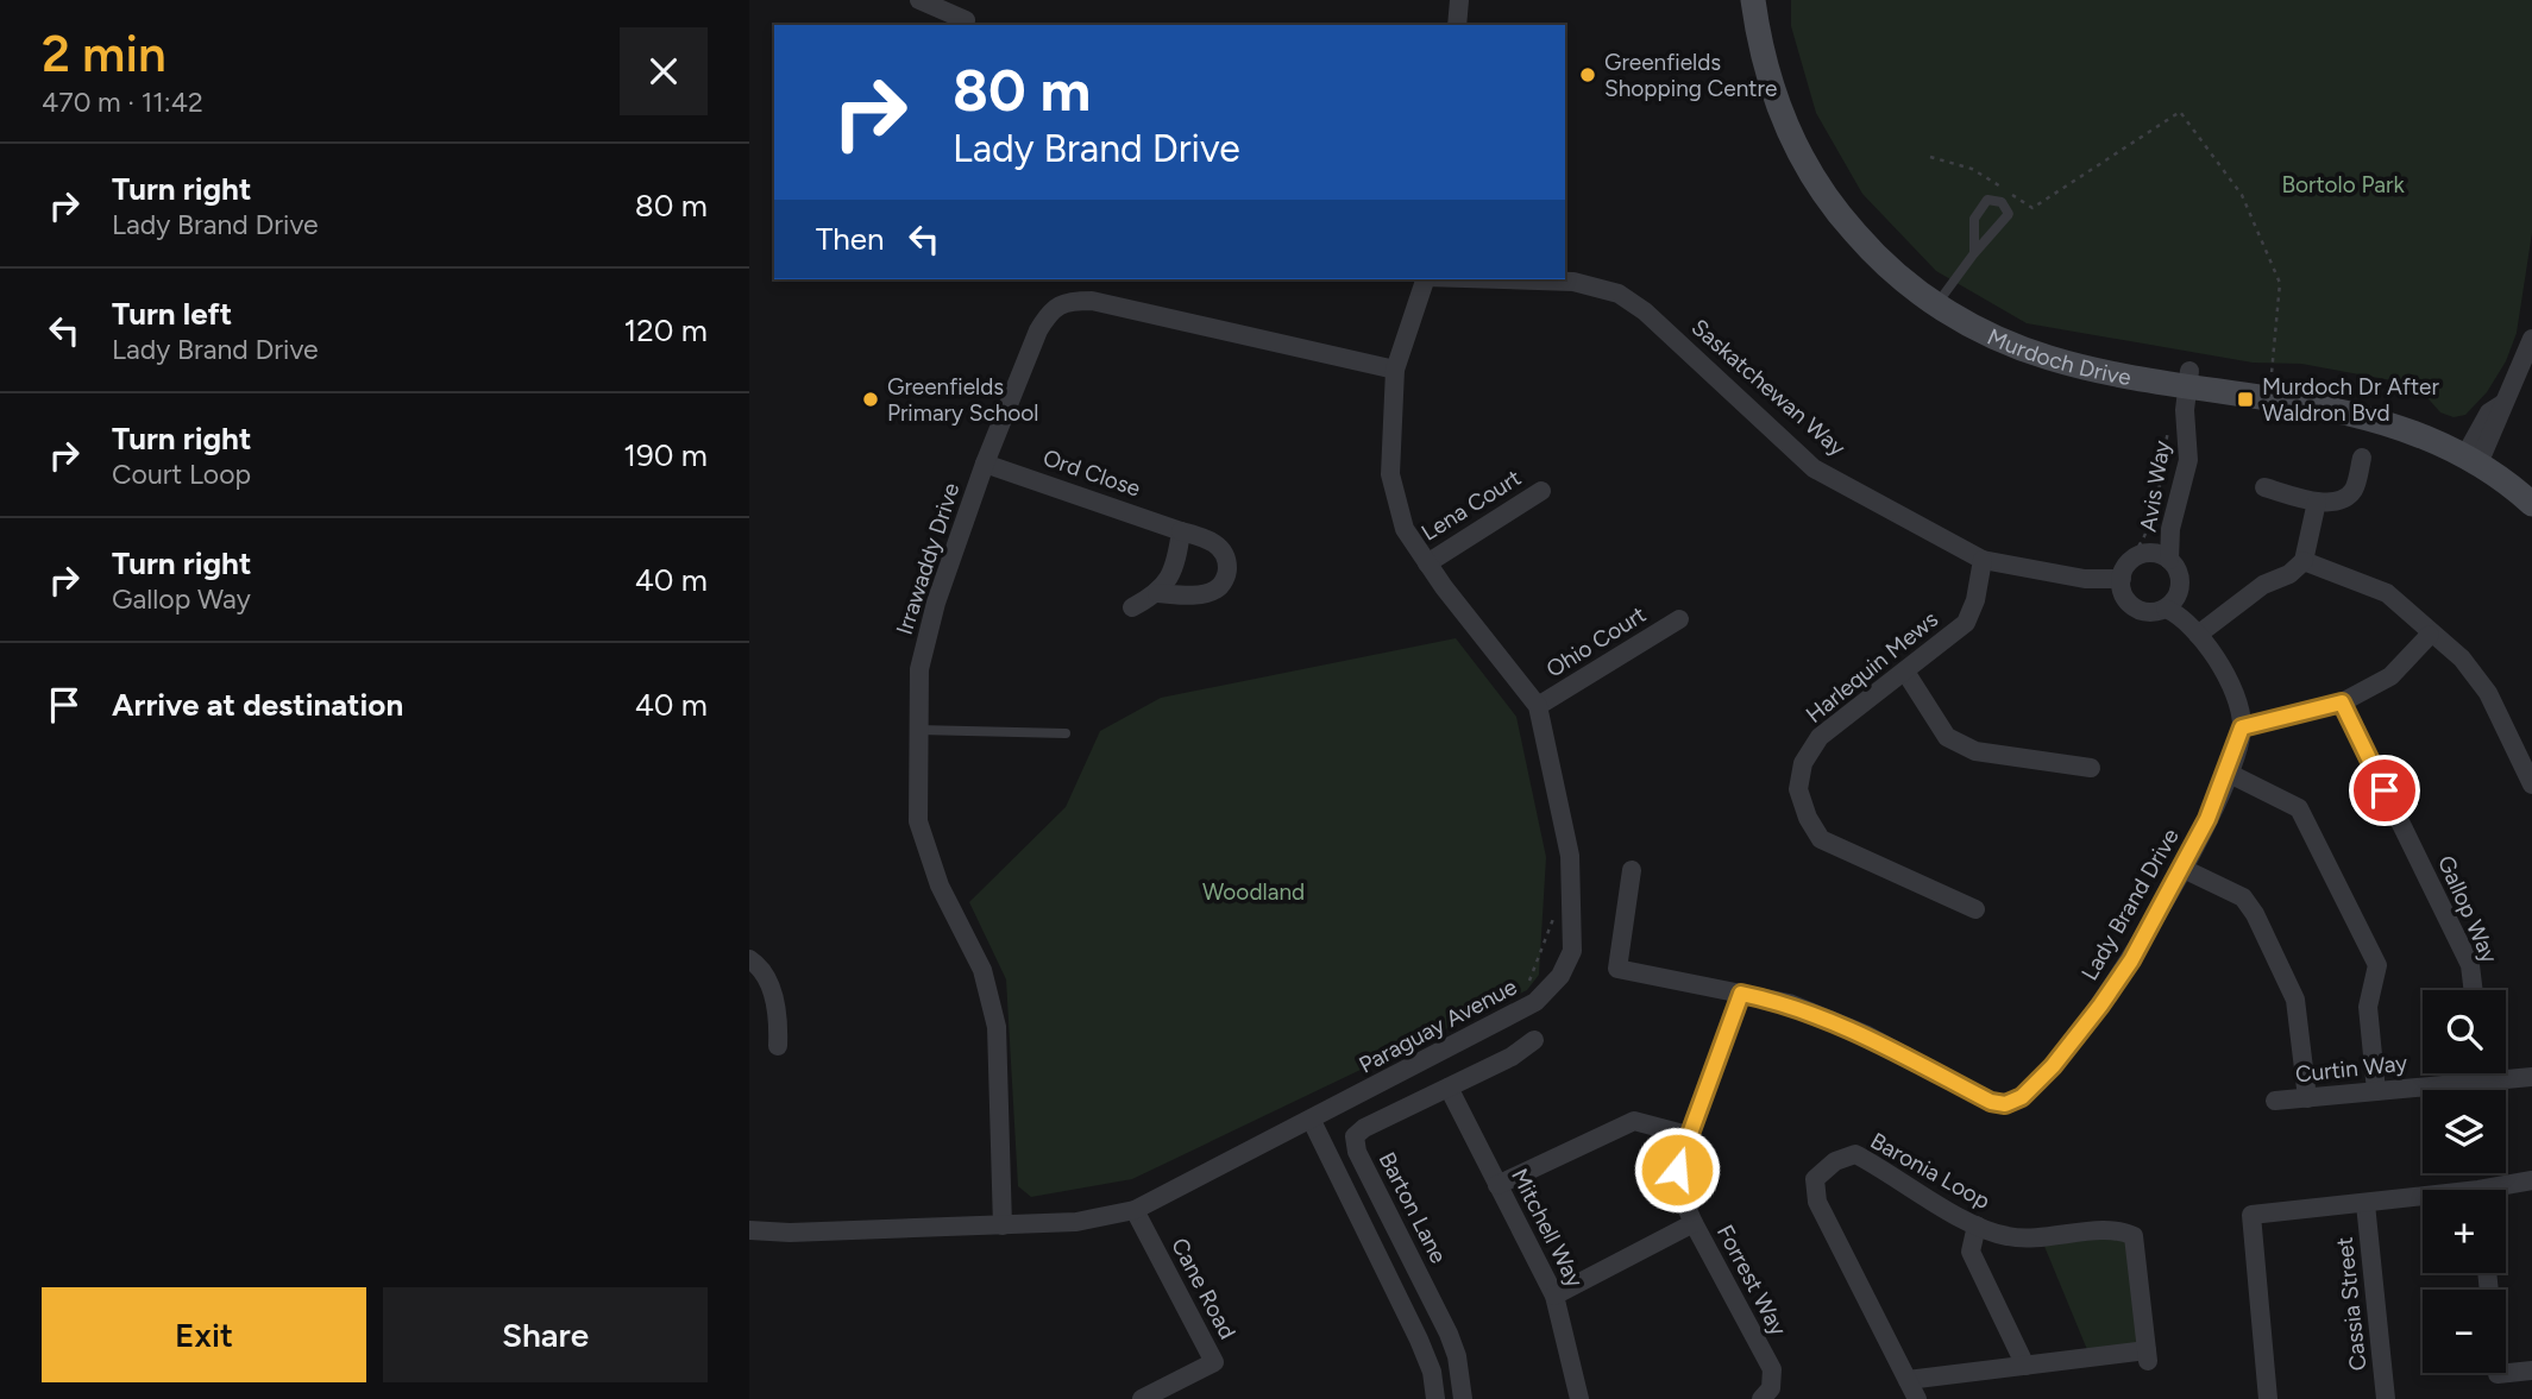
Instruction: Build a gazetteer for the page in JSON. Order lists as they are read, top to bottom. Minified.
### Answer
{"streets":{"main road":["Murdoch Drive"],"street":["Saskatchewan Way","Ord Close","Avis Way","Lena Court","Irrawaddy Drive","Ohio Court","Harlequin Mews","Lady Brand Drive","Gallop Way","Paraguay Avenue","Curtin Way","Baronia Loop","Barton Lane","Mitchell Way","Forrest Way","Cane Road","Cassia Street"]},"crossings":[["Murdoch Drive","Avis Way"],["Saskatchewan Way","Avis Way"],["Saskatchewan Way","Harlequin Mews"],["Ord Close","Irrawaddy Drive"],["Lena Court","Paraguay Avenue"],["Irrawaddy Drive","Paraguay Avenue"],["Ohio Court","Paraguay Avenue"],["Lady Brand Drive","Forrest Way"],["Paraguay Avenue","Cane Road"],["Barton Lane","Mitchell Way"]],"parks":["Bortolo Park","Woodland"],"places":{"other":["Greenfields Shopping Centre","Greenfields Primary School"],"transit":["Murdoch Dr After Waldron Bvd"]},"page":{"heading":["2 min","470 m · 11:42"],"turn":["80 m","Lady Brand Drive"],"list":[{"name":"Turn right","note":"Lady Brand Drive","value":"80 m"},{"name":"Turn left","note":"Lady Brand Drive","value":"120 m"},{"name":"Turn right","note":"Court Loop","value":"190 m"},{"name":"Turn right","note":"Gallop Way","value":"40 m"},{"name":"Arrive at destination","value":"40 m"}],"then":"Then","map_buttons":["+","−"],"buttons":["Exit","Share"]}}
